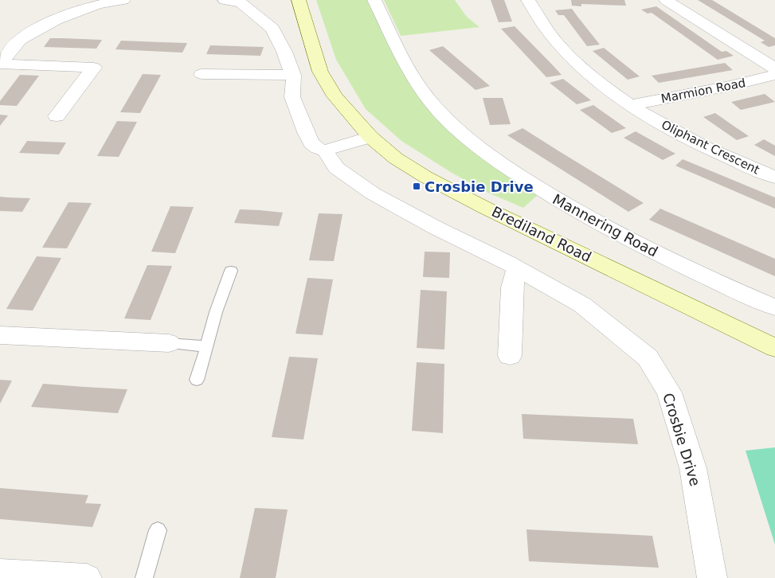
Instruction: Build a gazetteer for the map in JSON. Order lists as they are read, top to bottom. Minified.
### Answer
{"streets":{"street":["Marmion Road","Oliphant Crescent","Mannering Road","Brediland Road","Crosbie Drive"]},"crossings":[["Marmion Road","Oliphant Crescent"]],"places":{"transit":["Crosbie Drive"]}}
